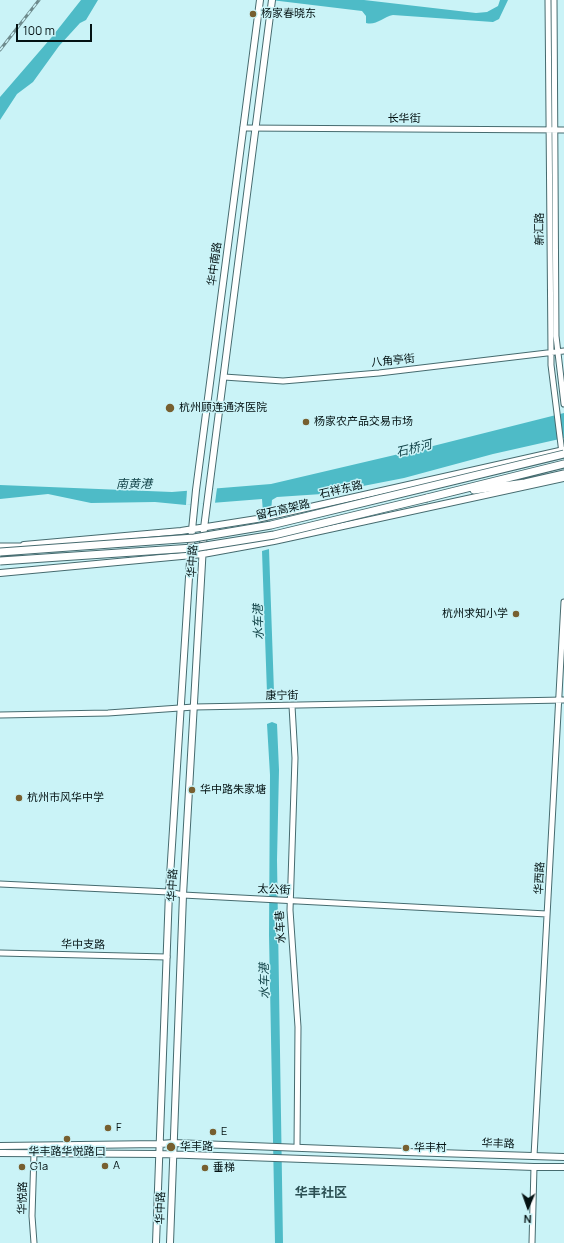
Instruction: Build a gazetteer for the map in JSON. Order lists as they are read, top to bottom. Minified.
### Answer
{"streets":{"highway":["留石高架路"],"main road":["华中南路","石祥东路","华中路","华丰路"],"street":["长华街","新汇路","八角亭街","康宁街","华西路","太公街","水车巷","华中支路","华悦路"]},"crossings":[["长华街","新汇路"],["长华街","华中南路"],["新汇路","八角亭街"],["新汇路","石祥东路"],["新汇路","留石高架路"],["华中南路","八角亭街"],["华中南路","石祥东路"],["华中南路","华中路"],["石祥东路","留石高架路"],["石祥东路","华中路"],["华中路","康宁街"],["华中路","太公街"],["华中路","华中支路"],["华中路","华丰路"],["康宁街","华西路"],["康宁街","水车巷"],["华西路","太公街"],["华西路","华丰路"],["太公街","水车巷"],["水车巷","华丰路"],["华丰路","华悦路"]],"districts":["华丰社区"],"water":["石桥河","南黄港","水车港"],"places":["杨家春晓东","杭州顾连通济医院","杨家农产品交易市场","杭州求知小学","华中路朱家塘","杭州市风华中学","F","E","华丰路华悦路口","华丰路","华丰村","A","G1a","垂梯"],"scale_bar":"100 m","north":"bottom"}
